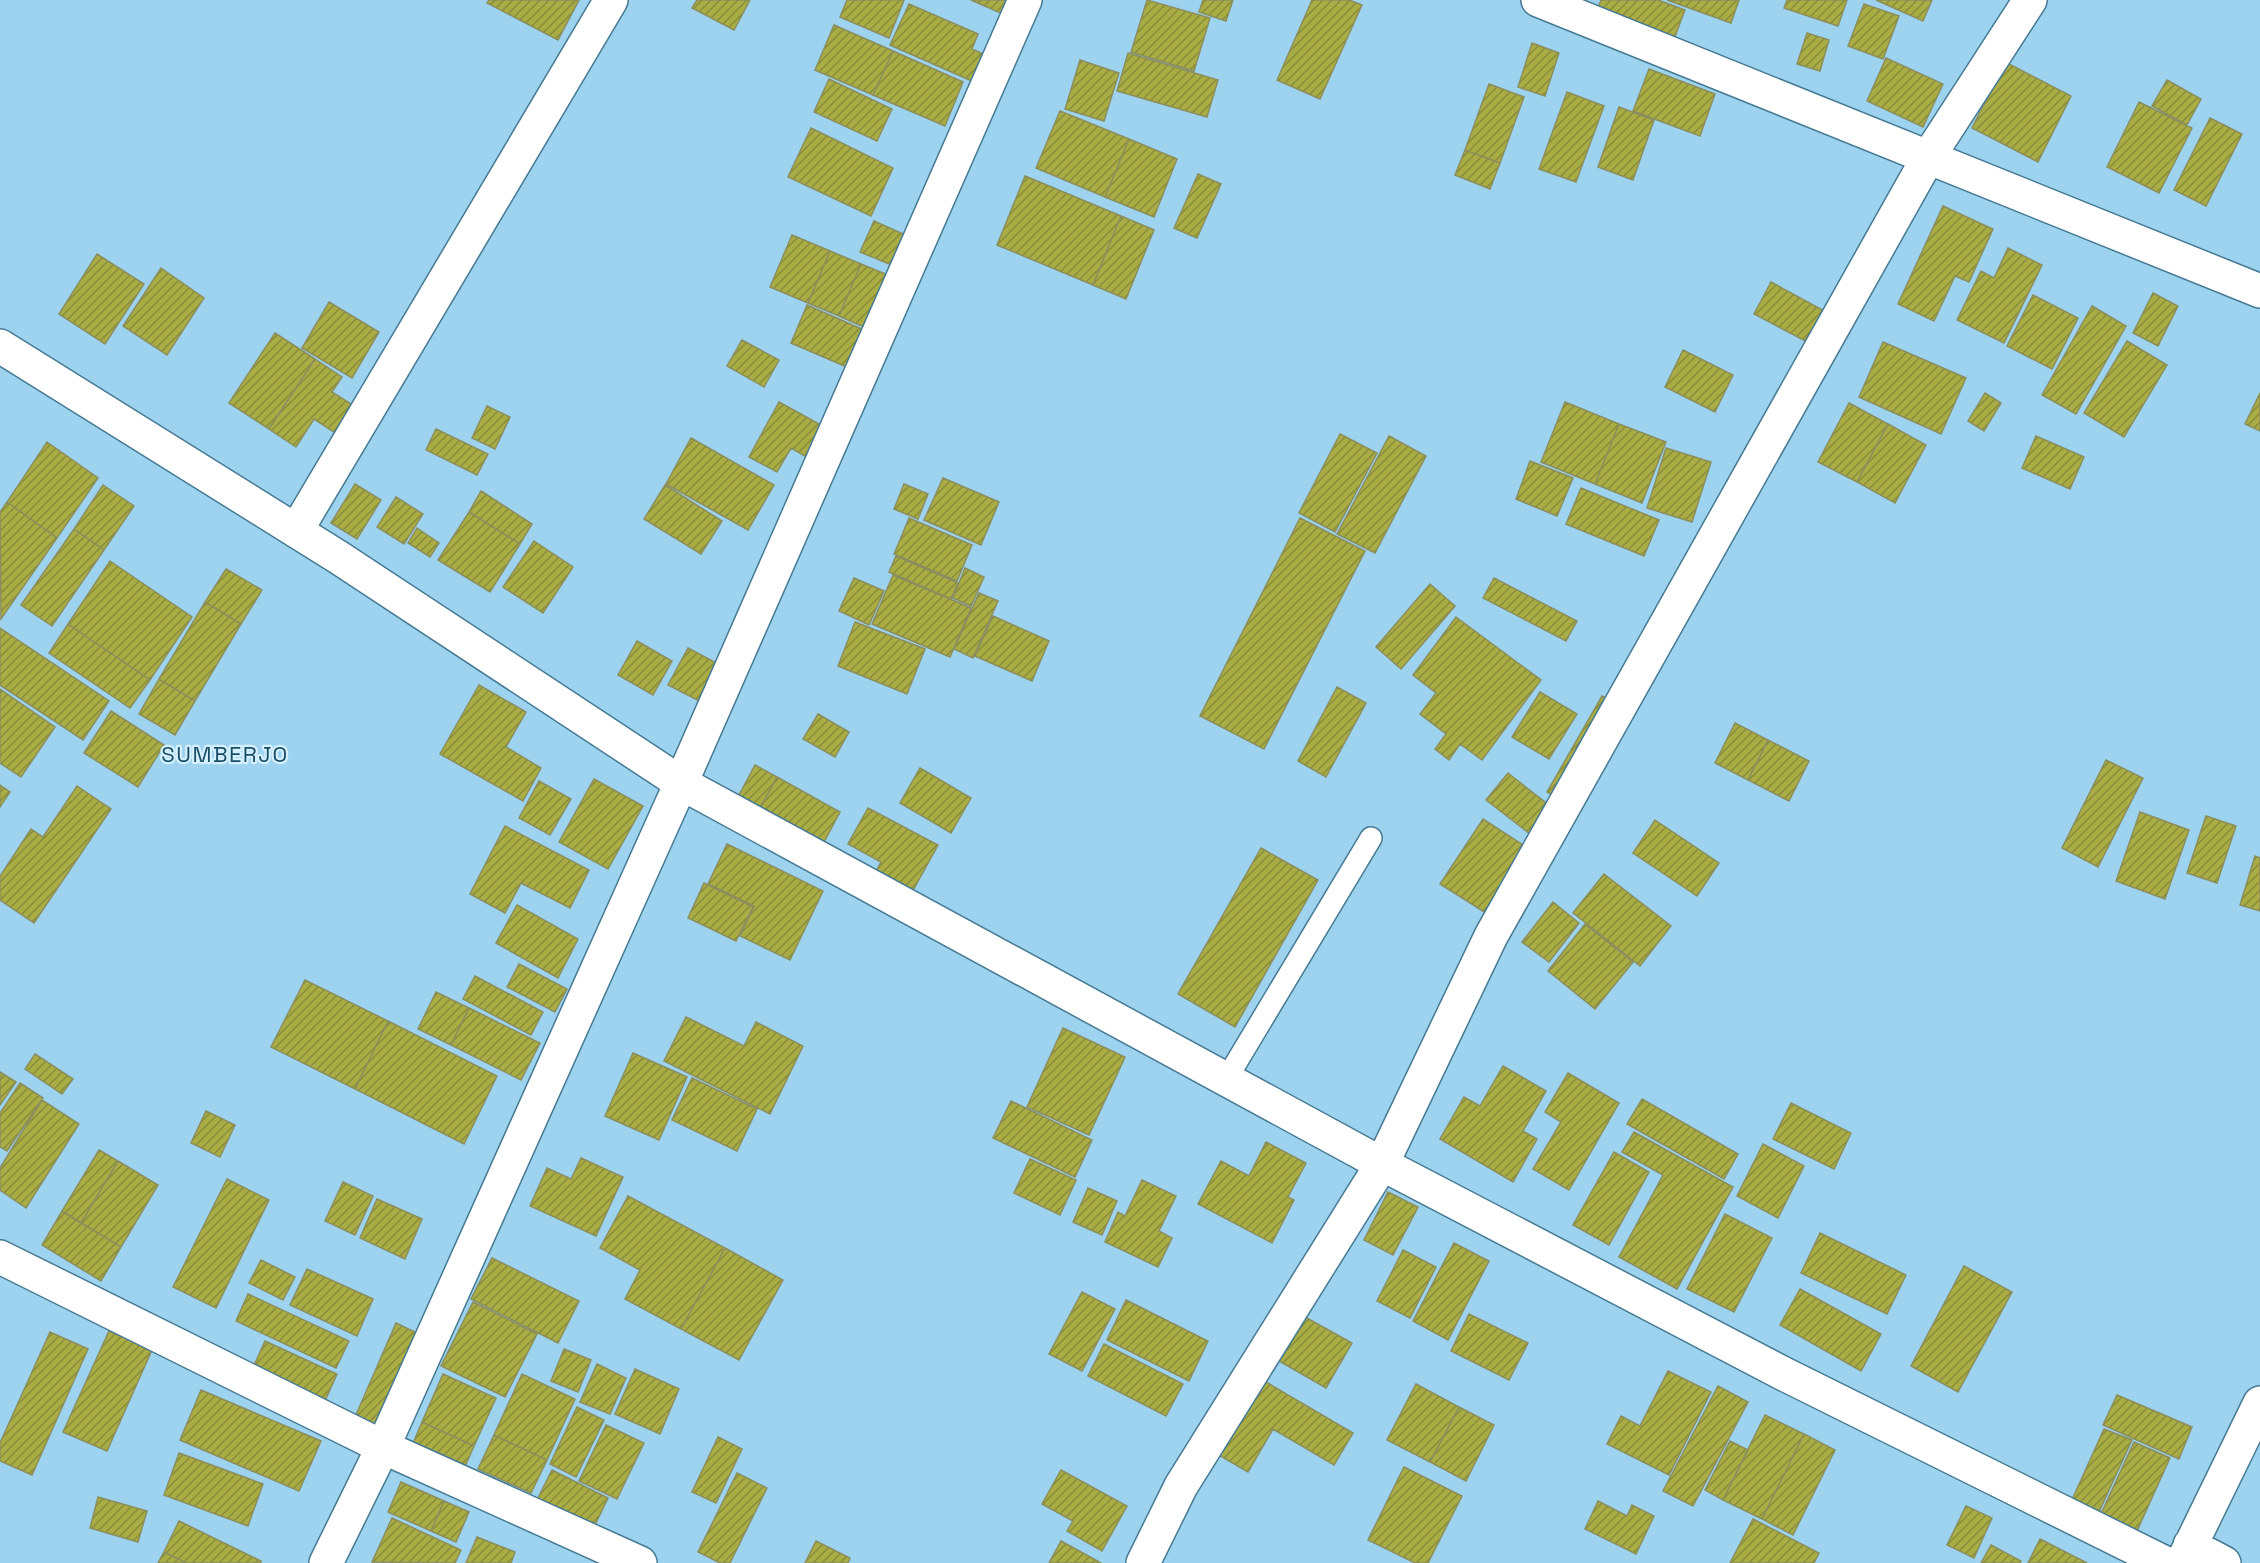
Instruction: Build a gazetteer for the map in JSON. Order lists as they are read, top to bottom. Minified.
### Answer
{"districts":["SUMBERJO"]}
